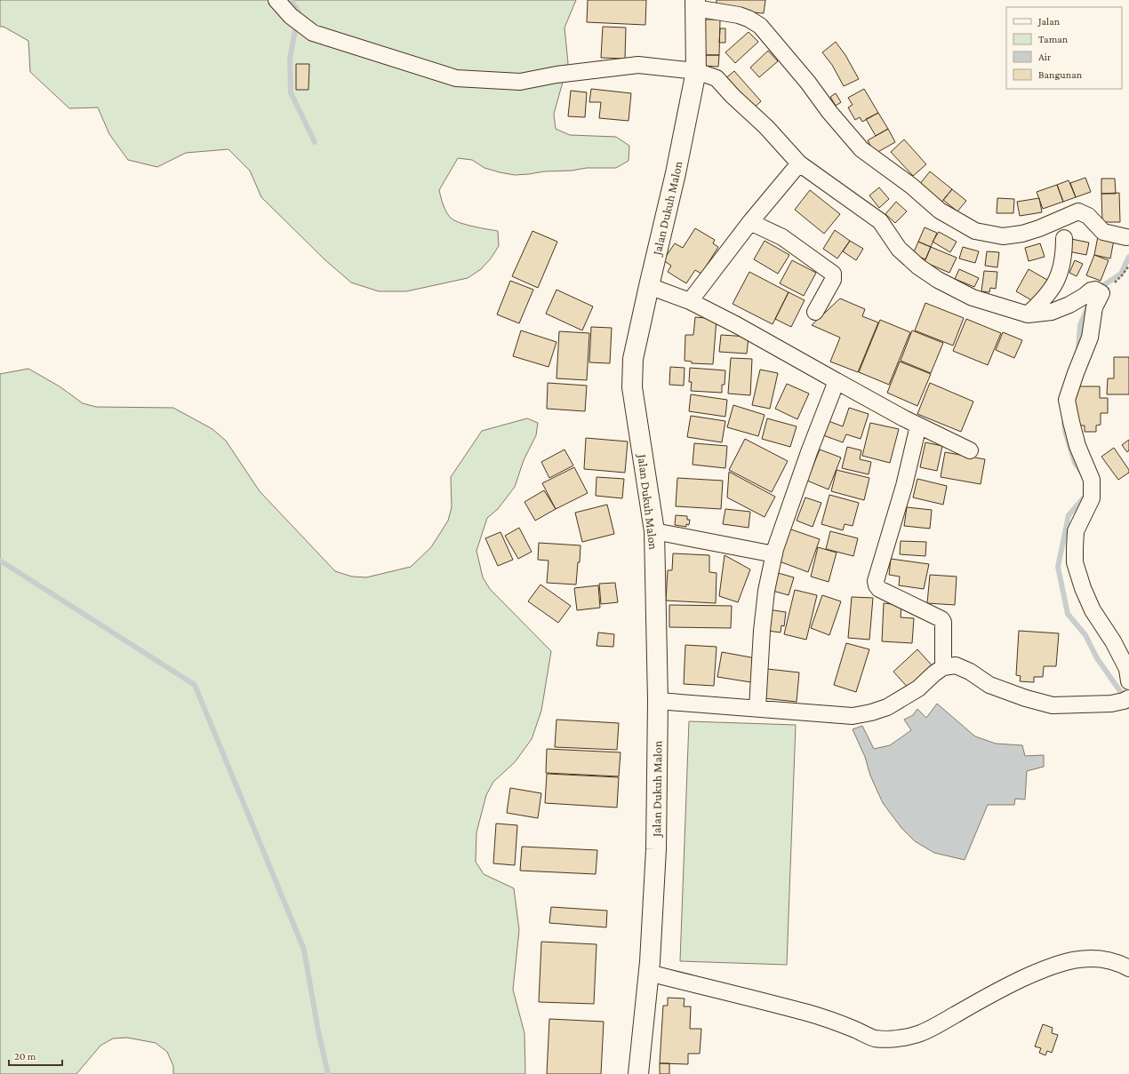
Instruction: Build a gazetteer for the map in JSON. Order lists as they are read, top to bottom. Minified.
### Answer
{"streets":{"street":["Jalan Dukuh Malon"]},"legend":["Jalan","Taman","Air","Bangunan"],"scale_bar":"20 m"}
